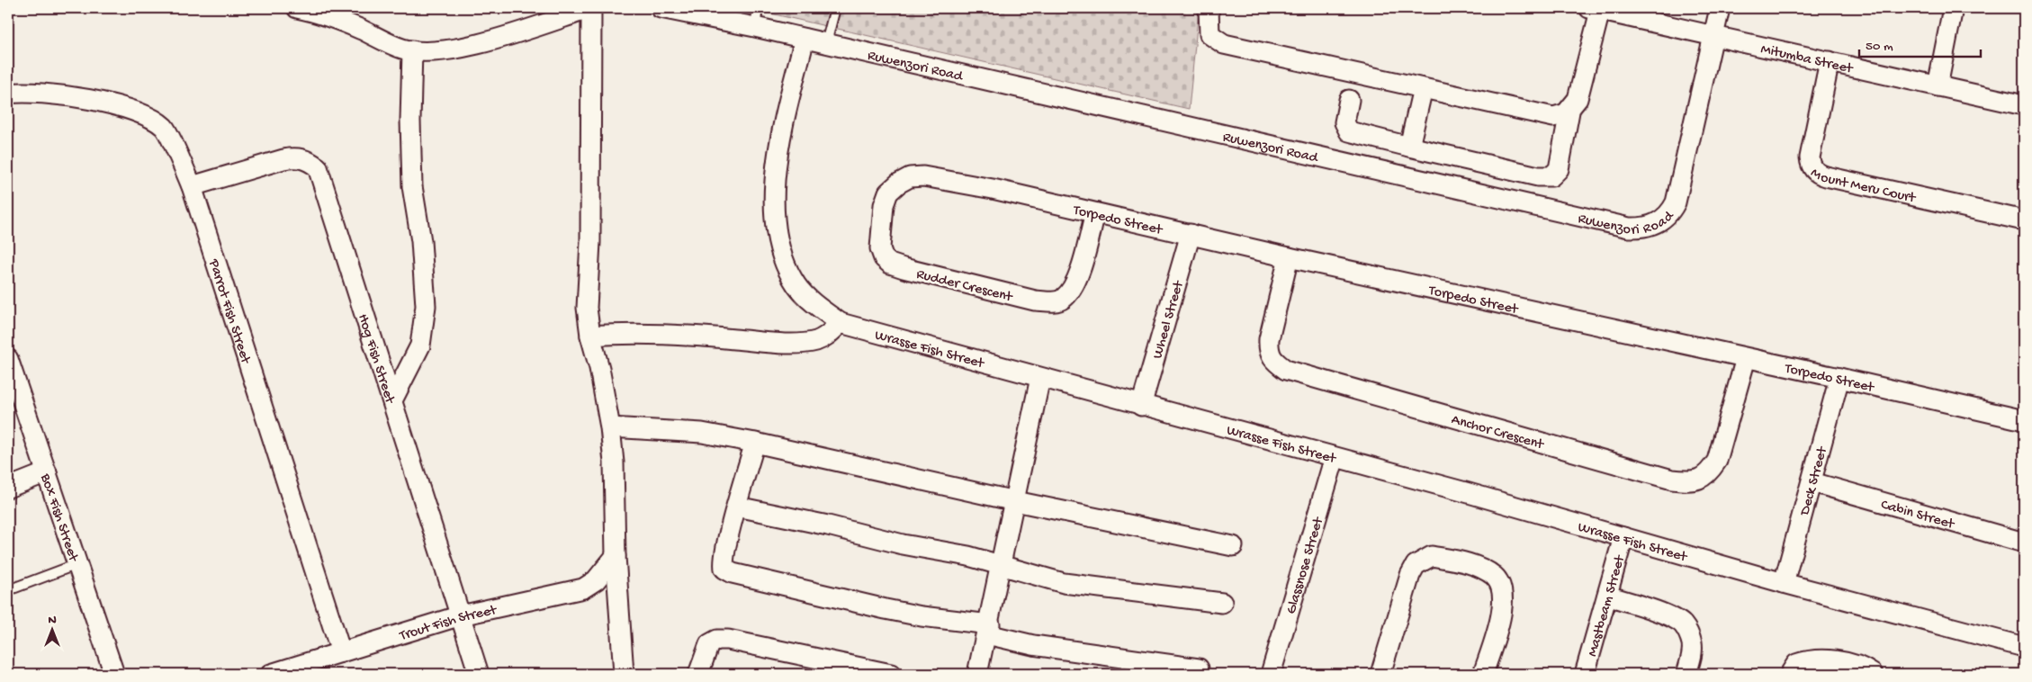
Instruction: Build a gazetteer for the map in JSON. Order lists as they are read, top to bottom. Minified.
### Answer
{"streets":{"street":["Mitumba Street","Ruwenzori Road","Mount Meru Court","Torpedo Street","Rudder Crescent","Parrot Fish Street","Wheel Street","Wrasse Fish Street","Hog Fish Street","Anchor Crescent","Deck Street","Cabin Street","Box Fish Street","Glassnose Street","Mastbeam Street","Trout Fish Street"]},"crossings":[["Mitumba Street","Ruwenzori Road"],["Mitumba Street","Mount Meru Court"],["Ruwenzori Road","Wrasse Fish Street"],["Torpedo Street","Rudder Crescent"],["Torpedo Street","Wheel Street"],["Torpedo Street","Anchor Crescent"],["Torpedo Street","Deck Street"],["Parrot Fish Street","Hog Fish Street"],["Parrot Fish Street","Trout Fish Street"],["Wheel Street","Wrasse Fish Street"],["Wrasse Fish Street","Deck Street"],["Wrasse Fish Street","Glassnose Street"],["Wrasse Fish Street","Mastbeam Street"],["Hog Fish Street","Trout Fish Street"],["Deck Street","Cabin Street"]],"scale_bar":"50 m","north":"top"}
